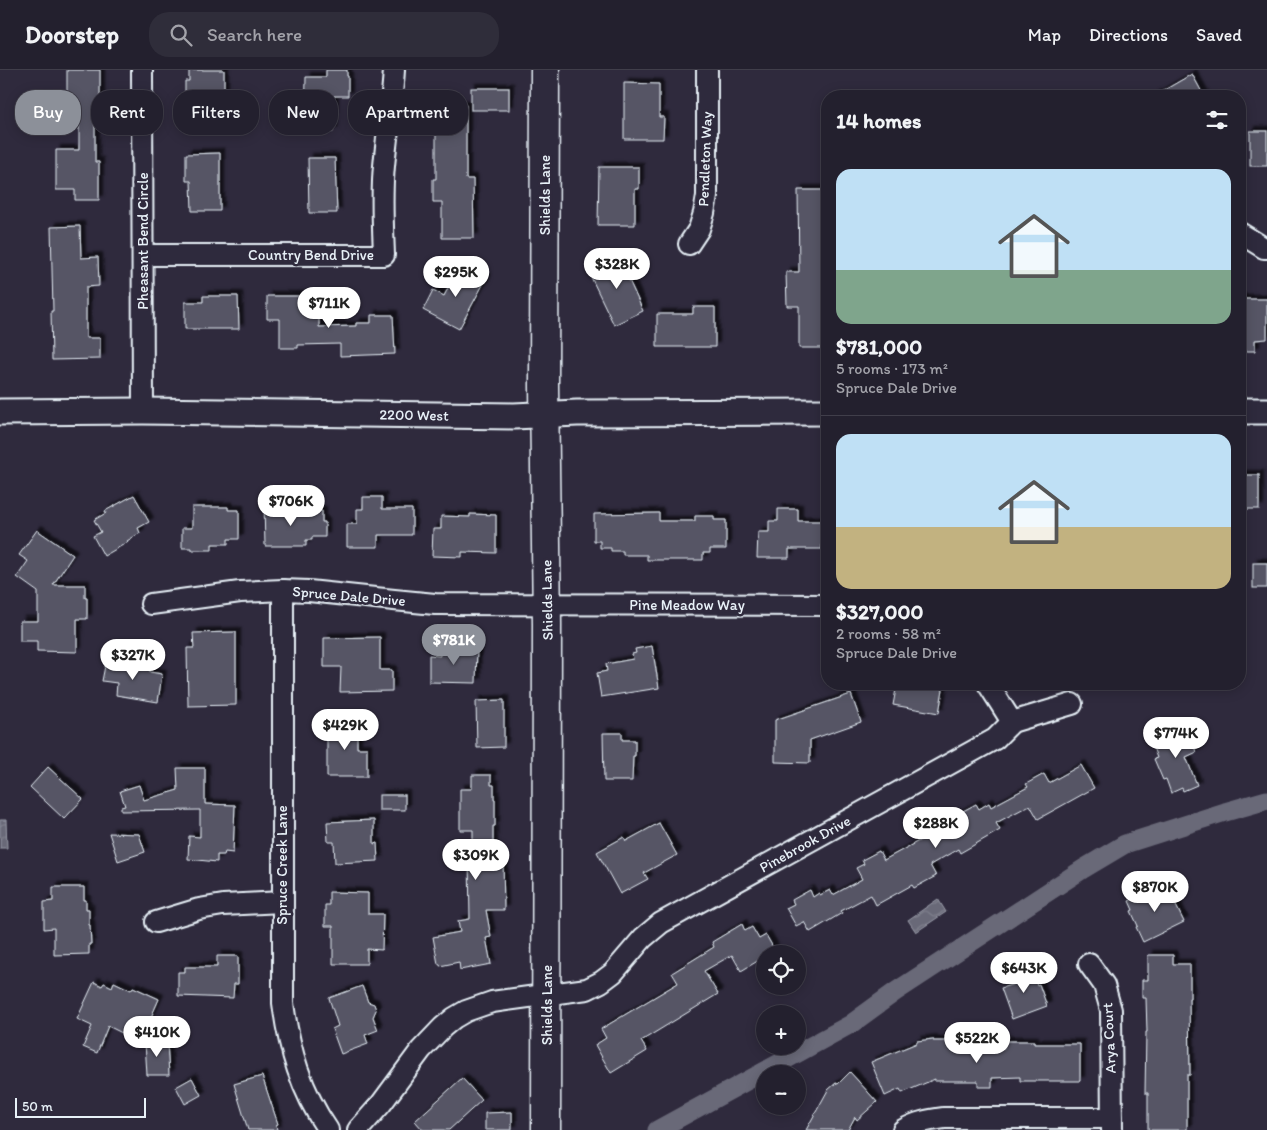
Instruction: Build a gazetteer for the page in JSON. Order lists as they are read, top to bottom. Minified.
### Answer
{"streets":{"main road":["Shields Lane"],"street":["Pendleton Way","Pheasant Bend Circle","Country Bend Drive","2200 West","Spruce Dale Drive","Pine Meadow Way","Pinebrook Drive","Spruce Creek Lane","Arya Court"]},"crossings":[["Shields Lane","2200 West"],["Shields Lane","Spruce Dale Drive"],["Shields Lane","Pine Meadow Way"],["Shields Lane","Pinebrook Drive"],["Pheasant Bend Circle","Country Bend Drive"],["Pheasant Bend Circle","2200 West"],["Spruce Dale Drive","Pine Meadow Way"],["Spruce Dale Drive","Spruce Creek Lane"]],"scale_bar":"50 m","page":{"header":"Doorstep","search":"Search here","nav":["Map","Directions","Saved"],"chip":["Buy","Rent","Filters","New","Apartment"],"heading":"14 homes","list":[{"name":"$781,000","note":"5 rooms · 173 m² · Spruce Dale Drive"},{"name":"$327,000","note":"2 rooms · 58 m² · Spruce Dale Drive"}],"price":["$328K","$295K","$711K","$706K","$781K","$327K","$429K","$774K","$288K","$309K","$870K","$643K","$410K","$522K"],"map_buttons":["+","−"],"scale":"50 m"}}
